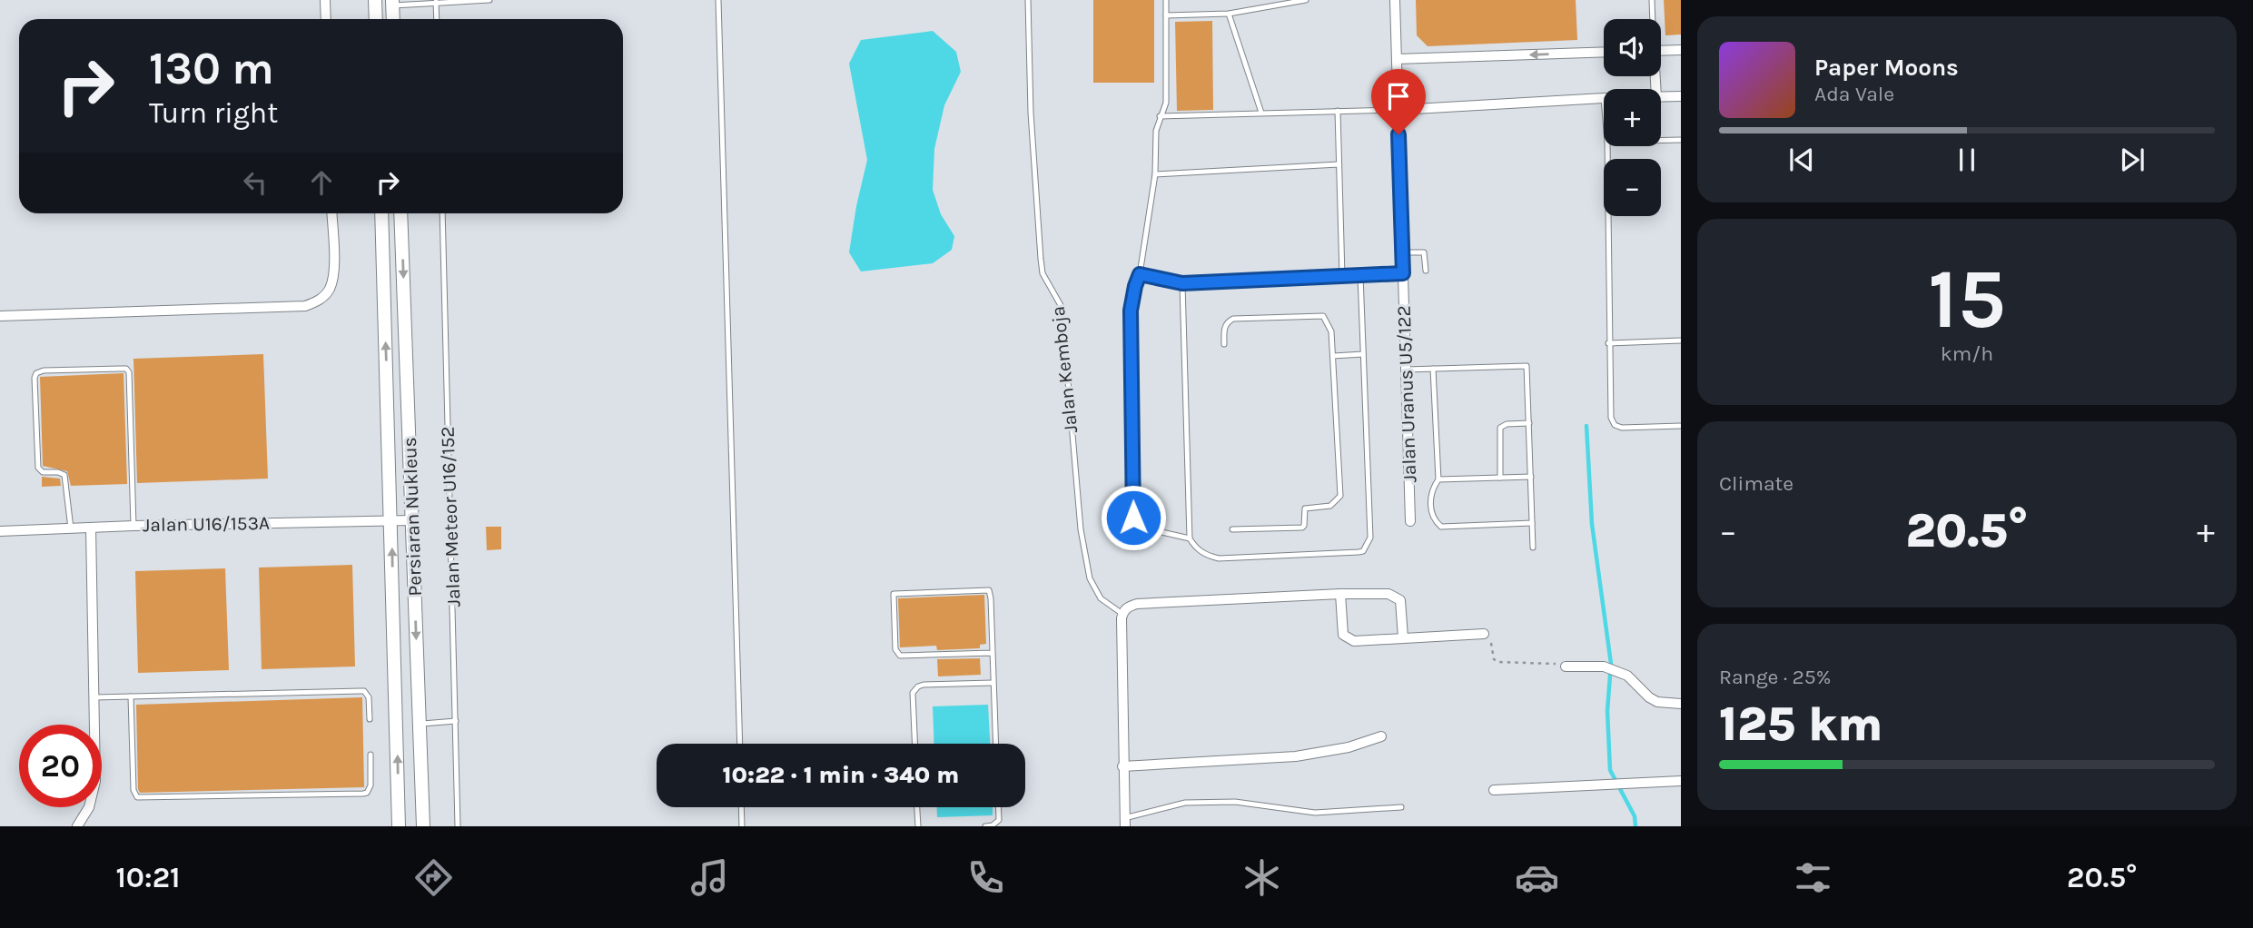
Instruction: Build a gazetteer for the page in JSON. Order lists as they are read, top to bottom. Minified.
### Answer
{"streets":{"street":["Jalan Uranus U5/122","Persiaran Nukleus","Jalan U16/153A"],"lane":["Jalan Kemboja","Jalan Meteor U16/152"]},"crossings":[["Persiaran Nukleus","Jalan U16/153A"]],"page":{"map_buttons":["+","−"],"turn":["130 m","Turn right"],"song":["Paper Moons","Ada Vale"],"tile":[["15","km/h"],"Climate",["Range · 25%","125 km"]],"heat":["−","20.5°","+"],"limit":"20","trip":"10:22 · 1 min · 340 m","tabs":["10:21","20.5°"]}}
